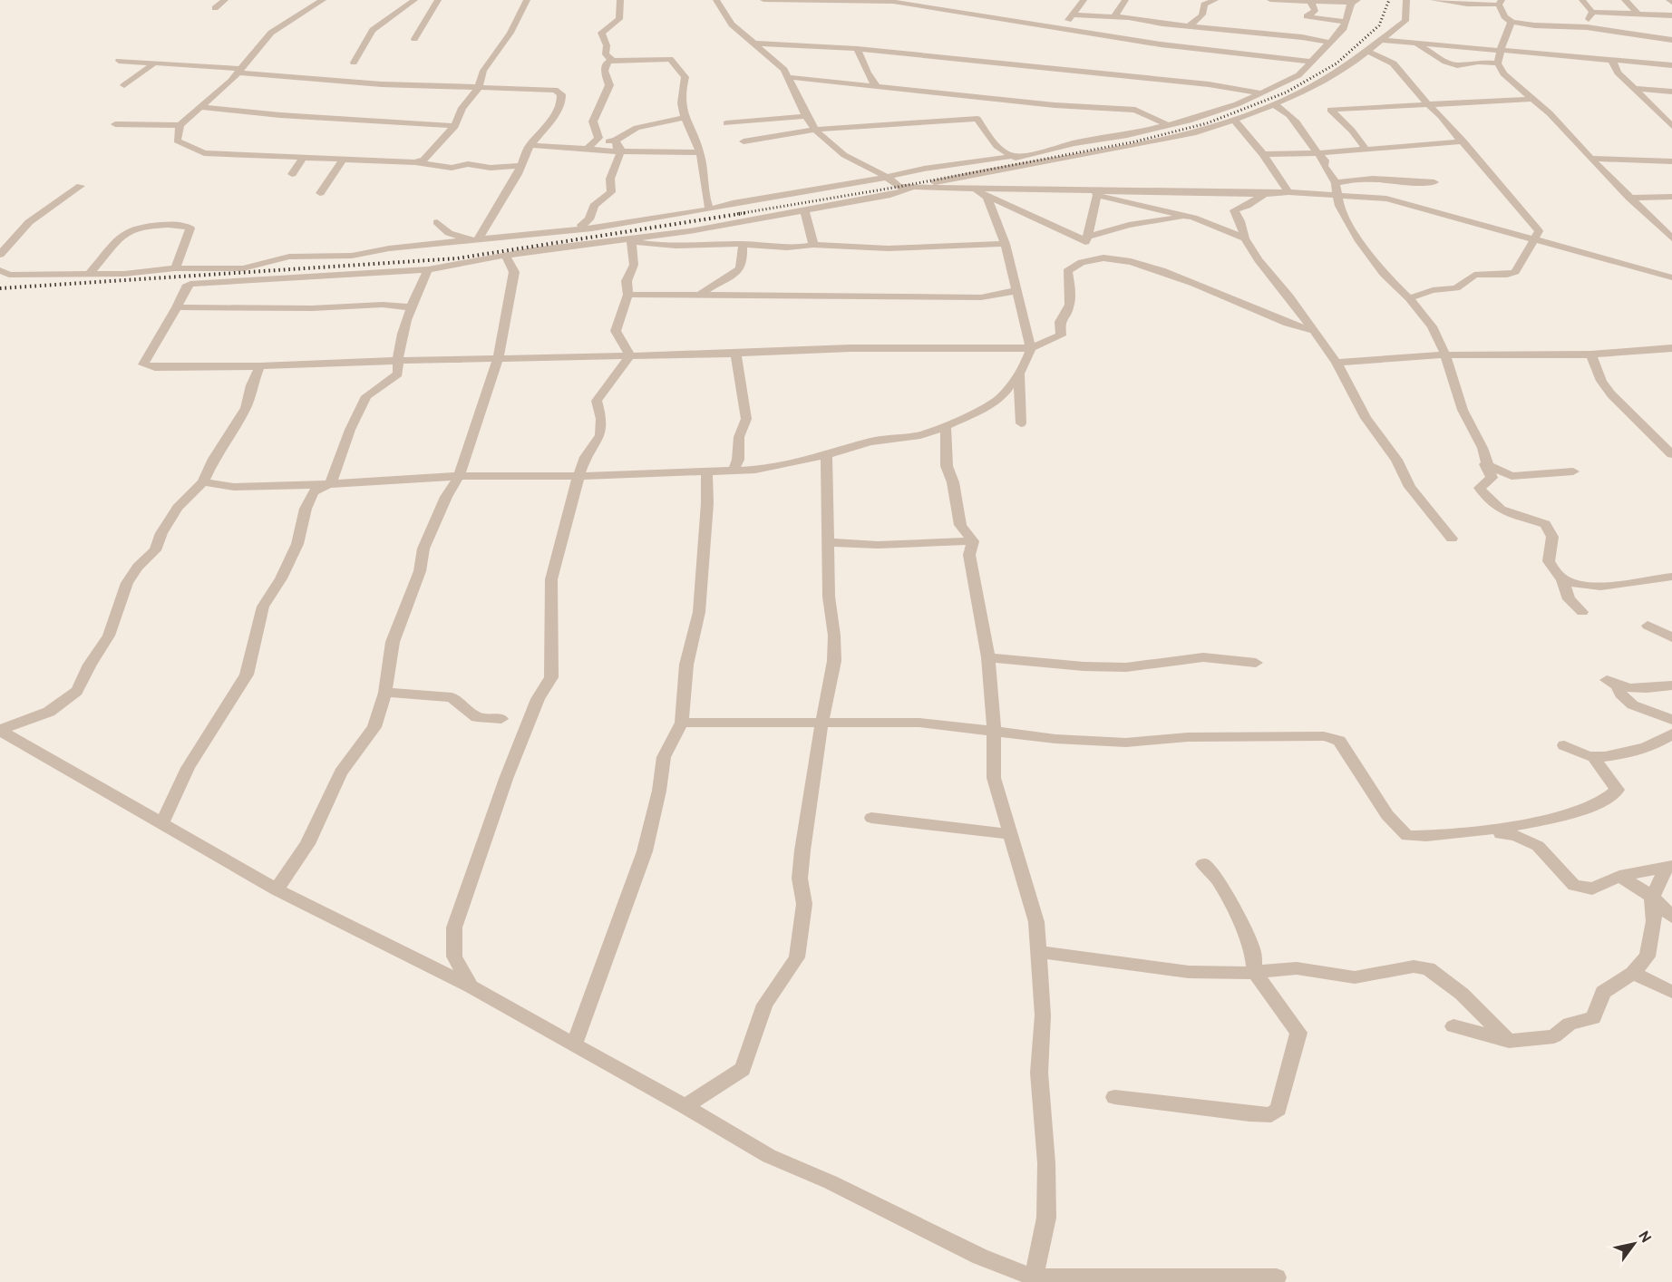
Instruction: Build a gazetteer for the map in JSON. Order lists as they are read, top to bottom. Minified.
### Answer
{"north":"top right"}
